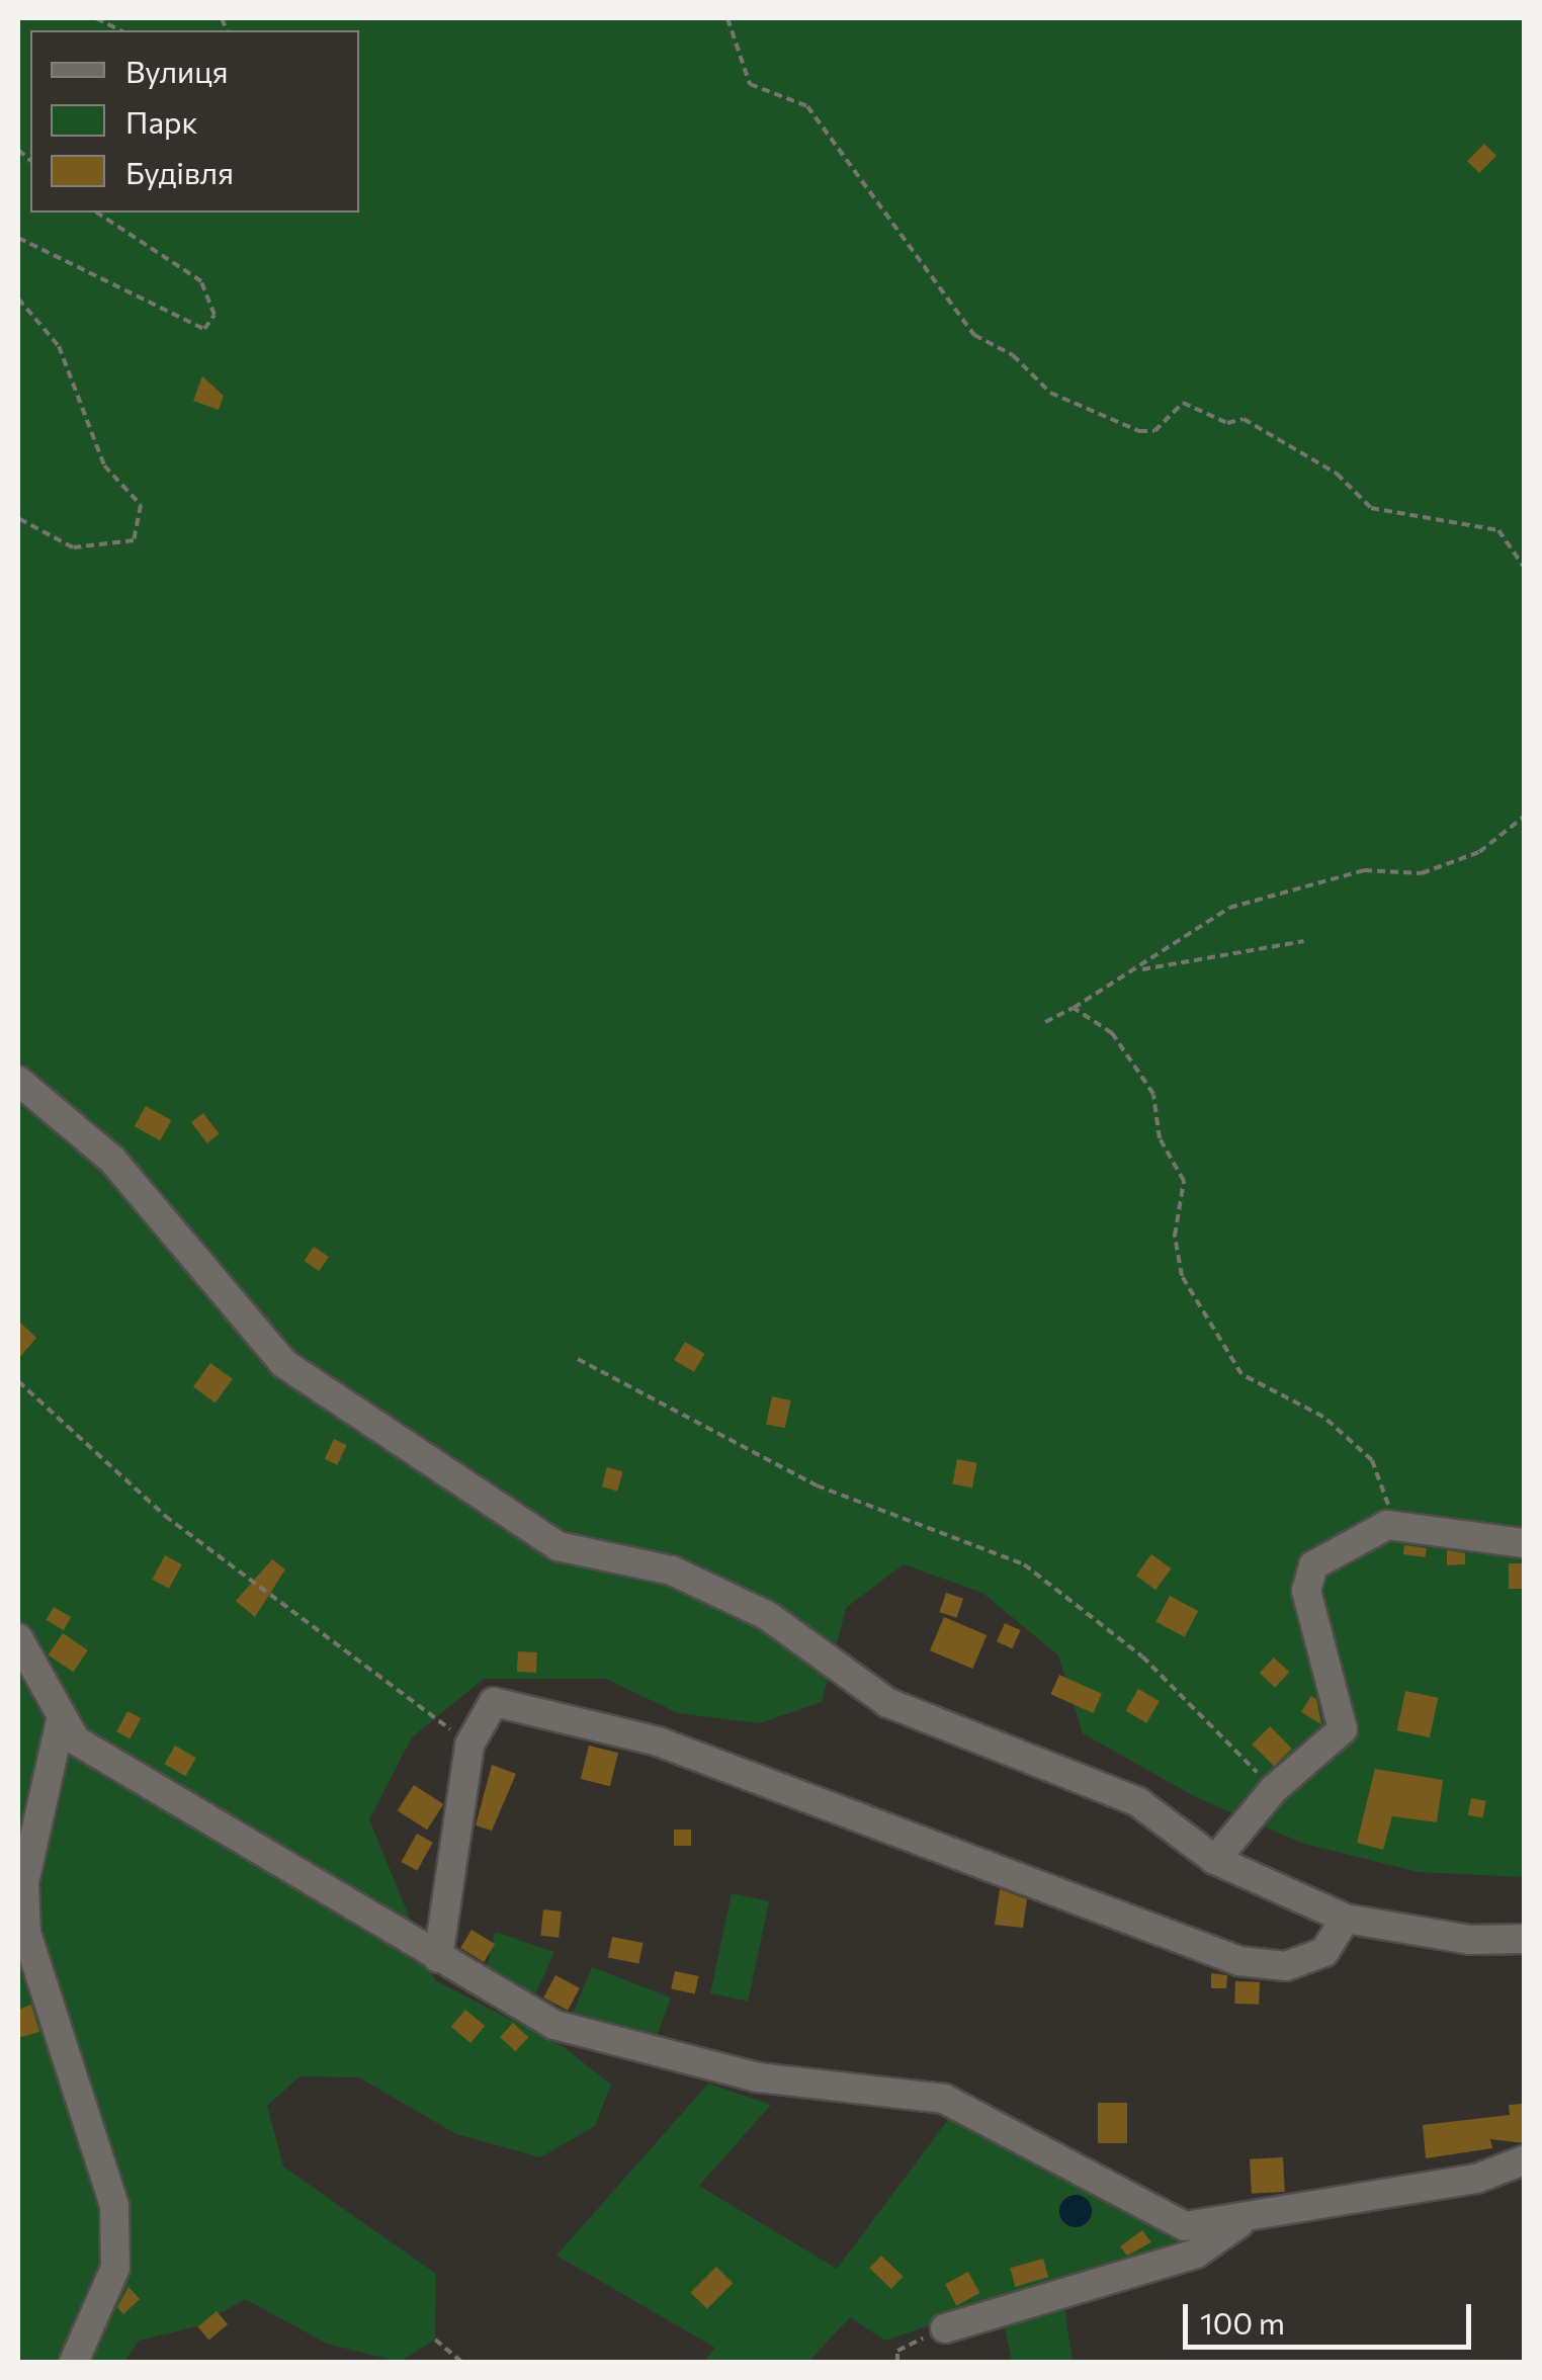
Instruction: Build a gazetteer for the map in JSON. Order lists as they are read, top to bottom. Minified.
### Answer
{"legend":["Вулиця","Парк","Будівля"],"scale_bar":"100 m"}
